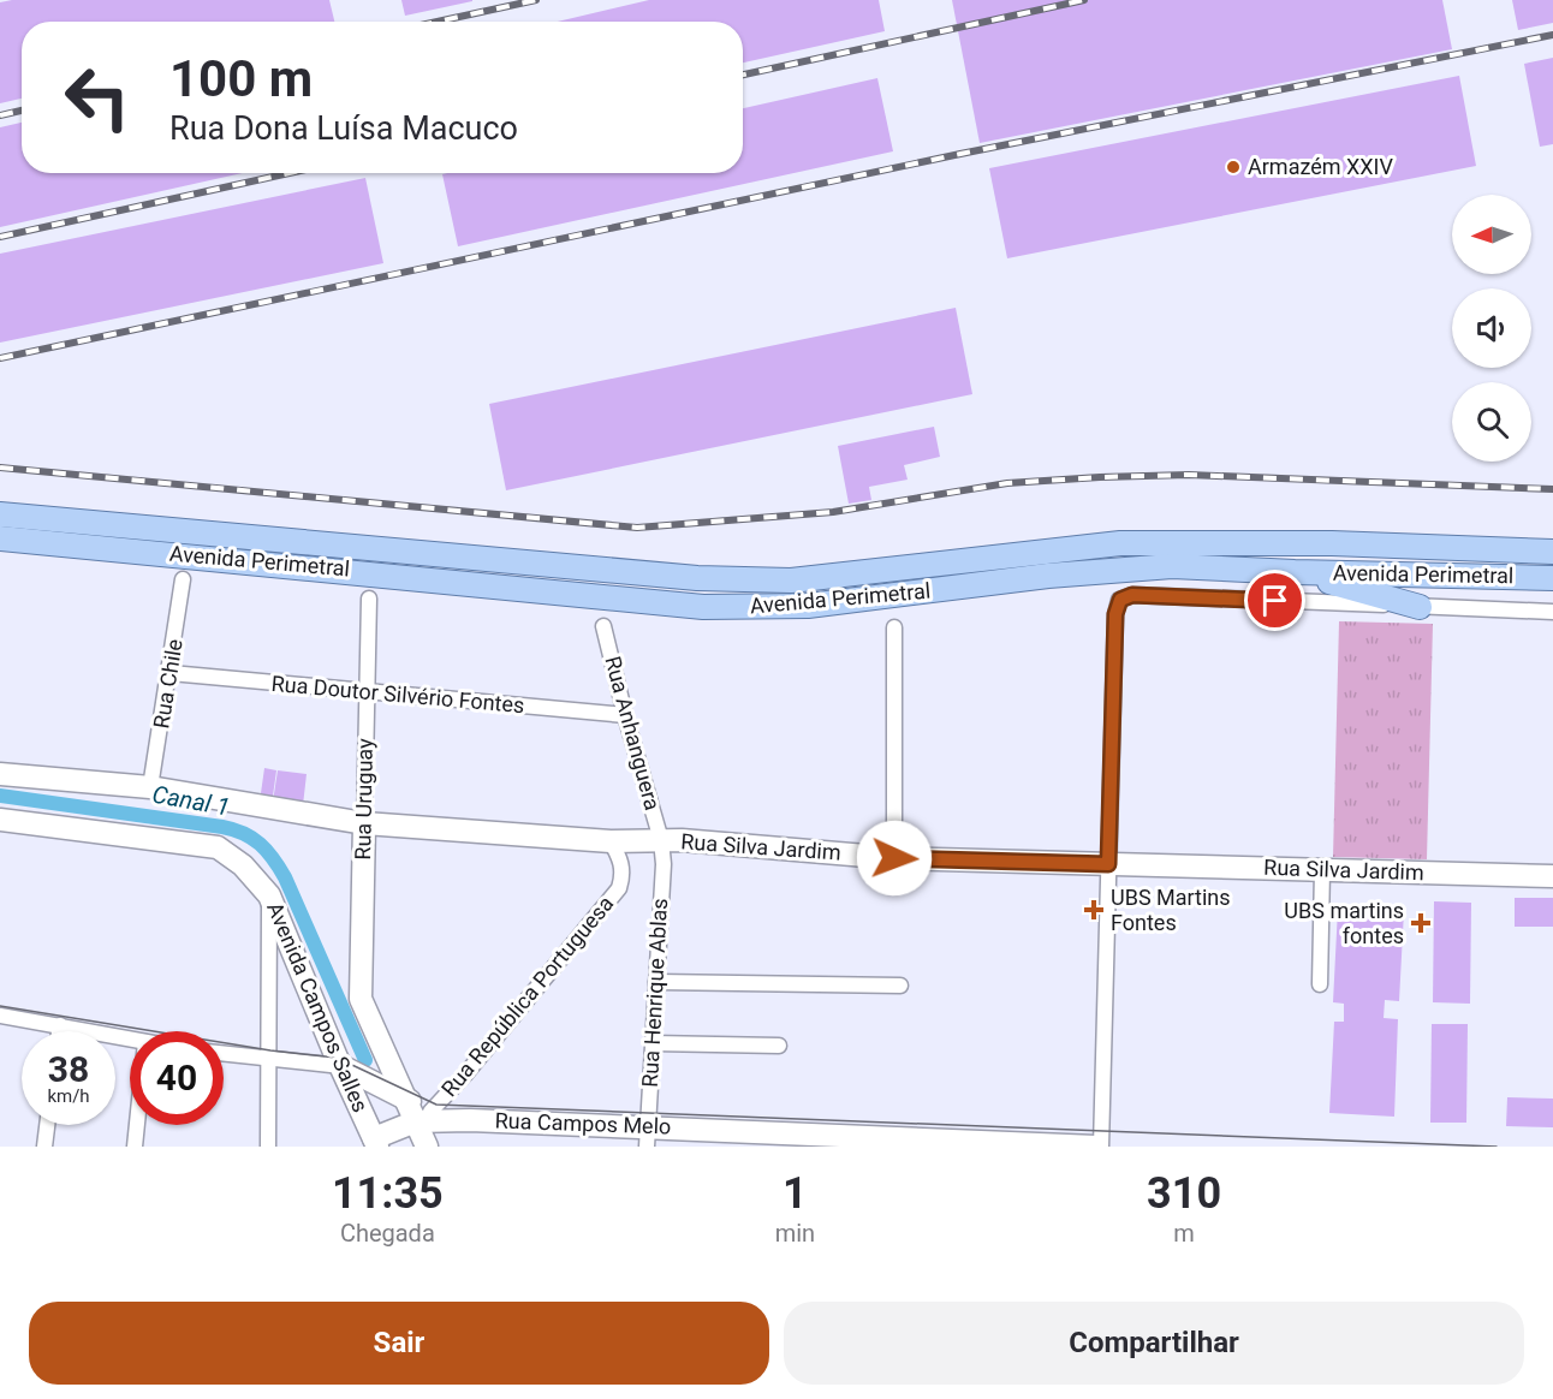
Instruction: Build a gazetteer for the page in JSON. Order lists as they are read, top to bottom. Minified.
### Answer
{"streets":{"main road":["Avenida Perimetral"],"street":["Rua Chile","Rua Doutor Silvério Fontes","Rua Anhanguera","Rua Uruguay","Rua Silva Jardim","Rua Henrique Ablas","Rua República Portuguesa","Avenida Campos Salles","Rua Campos Melo"]},"crossings":[["Rua Chile","Rua Doutor Silvério Fontes"],["Rua Chile","Rua Silva Jardim"],["Rua Doutor Silvério Fontes","Rua Anhanguera"],["Rua Doutor Silvério Fontes","Rua Uruguay"],["Rua Anhanguera","Rua Silva Jardim"],["Rua Anhanguera","Rua Henrique Ablas"],["Rua Uruguay","Rua Silva Jardim"],["Rua Uruguay","Avenida Campos Salles"],["Rua Silva Jardim","Rua Henrique Ablas"],["Rua Silva Jardim","Rua República Portuguesa"],["Rua Henrique Ablas","Rua Campos Melo"],["Rua República Portuguesa","Avenida Campos Salles"],["Rua República Portuguesa","Rua Campos Melo"],["Avenida Campos Salles","Rua Campos Melo"]],"water":["Canal 1"],"places":{"other":["Armazém XXIV"],"health":["UBS Martins Fontes","UBS martins fontes"]},"north":"left","page":{"turn":["100 m","Rua Dona Luísa Macuco"],"speed":"38 km/h","limit":"40","eta":["11:35","Chegada","1","min","310","m"],"buttons":["Sair","Compartilhar"]}}
